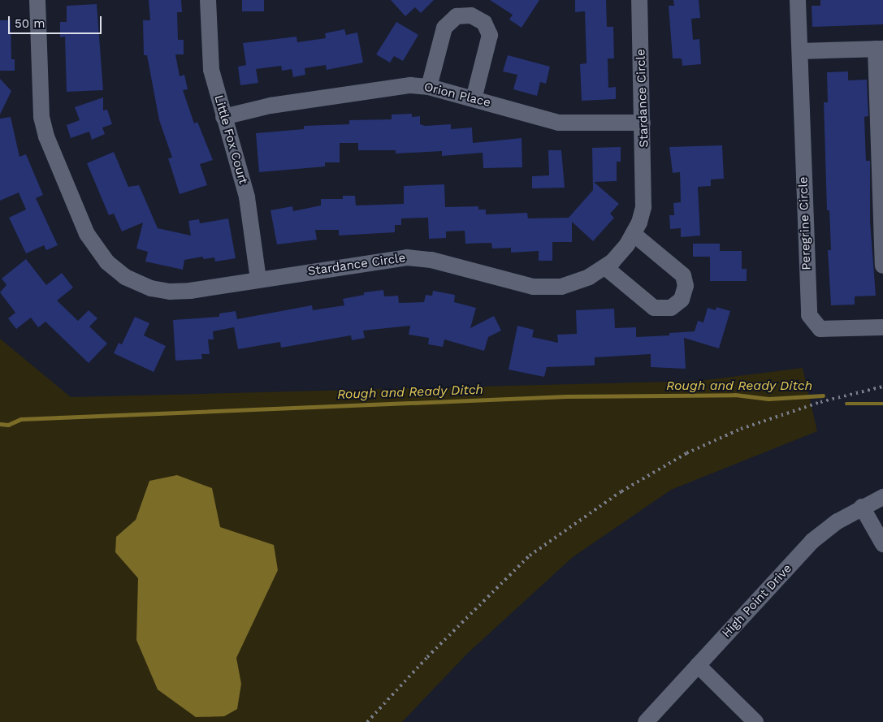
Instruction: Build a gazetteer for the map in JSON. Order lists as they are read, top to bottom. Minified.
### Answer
{"streets":{"street":["Orion Place","Stardance Circle","Little Fox Court","Peregrine Circle","High Point Drive"]},"crossings":[["Orion Place","Stardance Circle"],["Orion Place","Little Fox Court"],["Stardance Circle","Little Fox Court"]],"water":["Rough and Ready Ditch"],"scale_bar":"50 m"}
